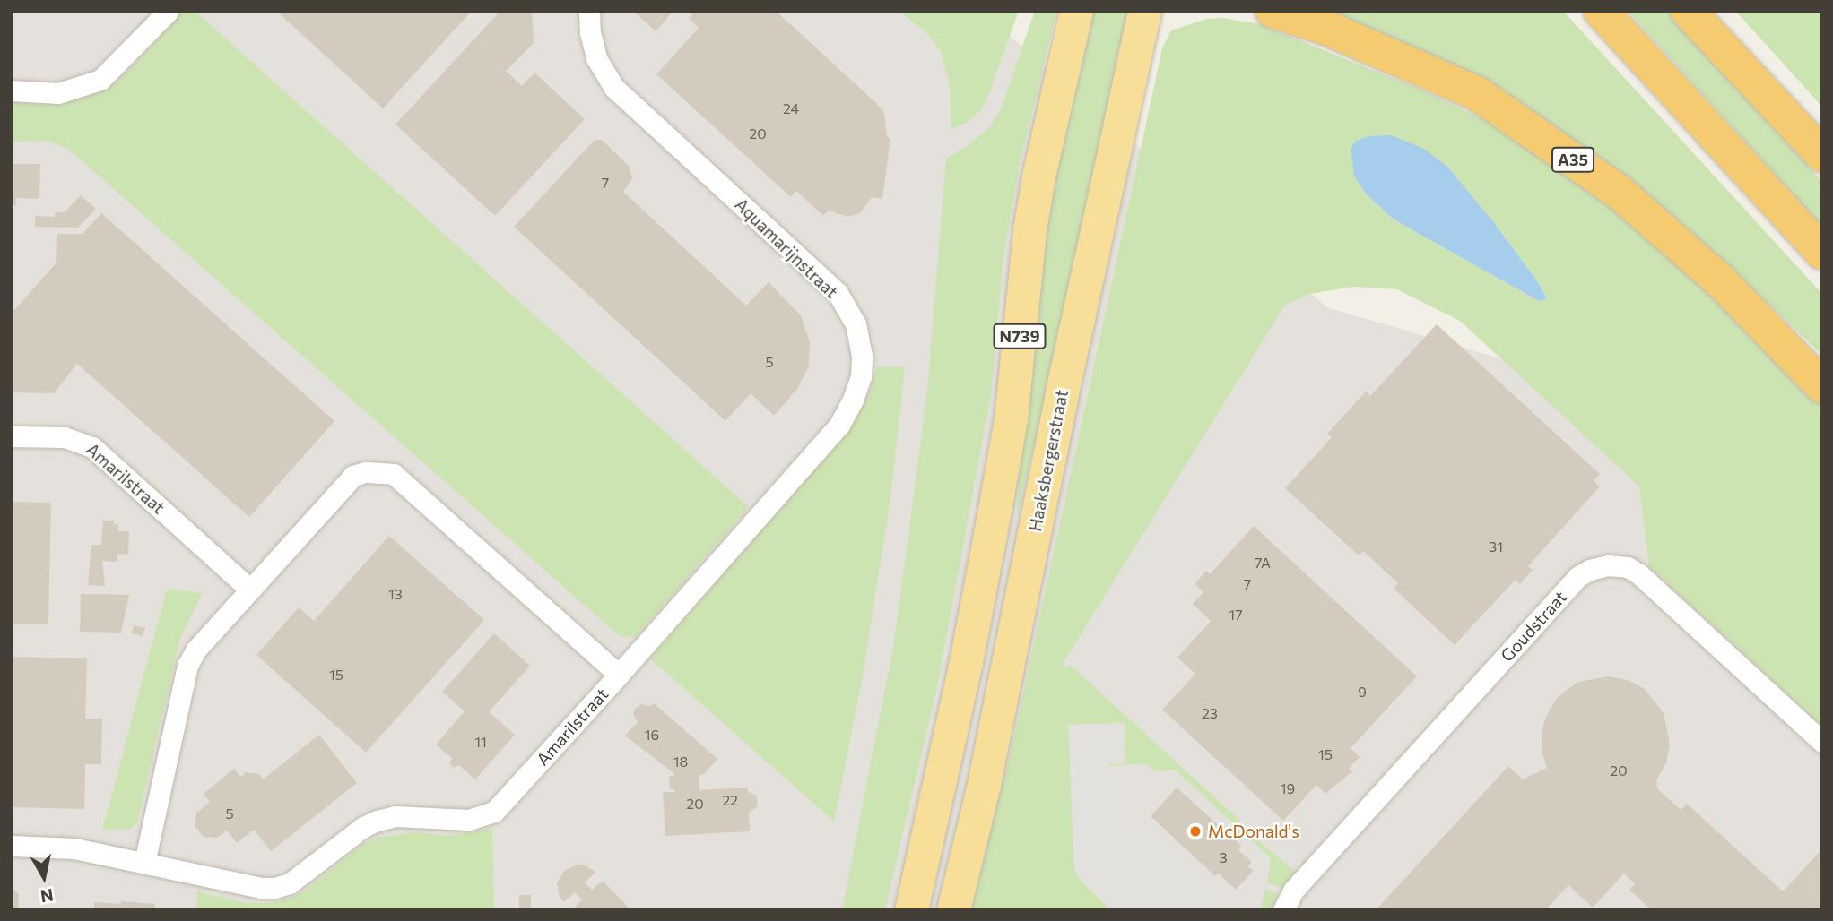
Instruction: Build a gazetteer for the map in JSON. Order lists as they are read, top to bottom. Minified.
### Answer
{"streets":{"highway":["A35"],"main road":["N739","Haaksbergerstraat"],"street":["Aquamarijnstraat","Amarilstraat","Goudstraat"]},"crossings":[["Aquamarijnstraat","Amarilstraat"]],"places":["McDonald's"],"house_numbers":["24","20","7","5","31","7A","7","13","17","15","9","23","16","11","15","18","20","19","22","20","5","3"],"north":"bottom"}
